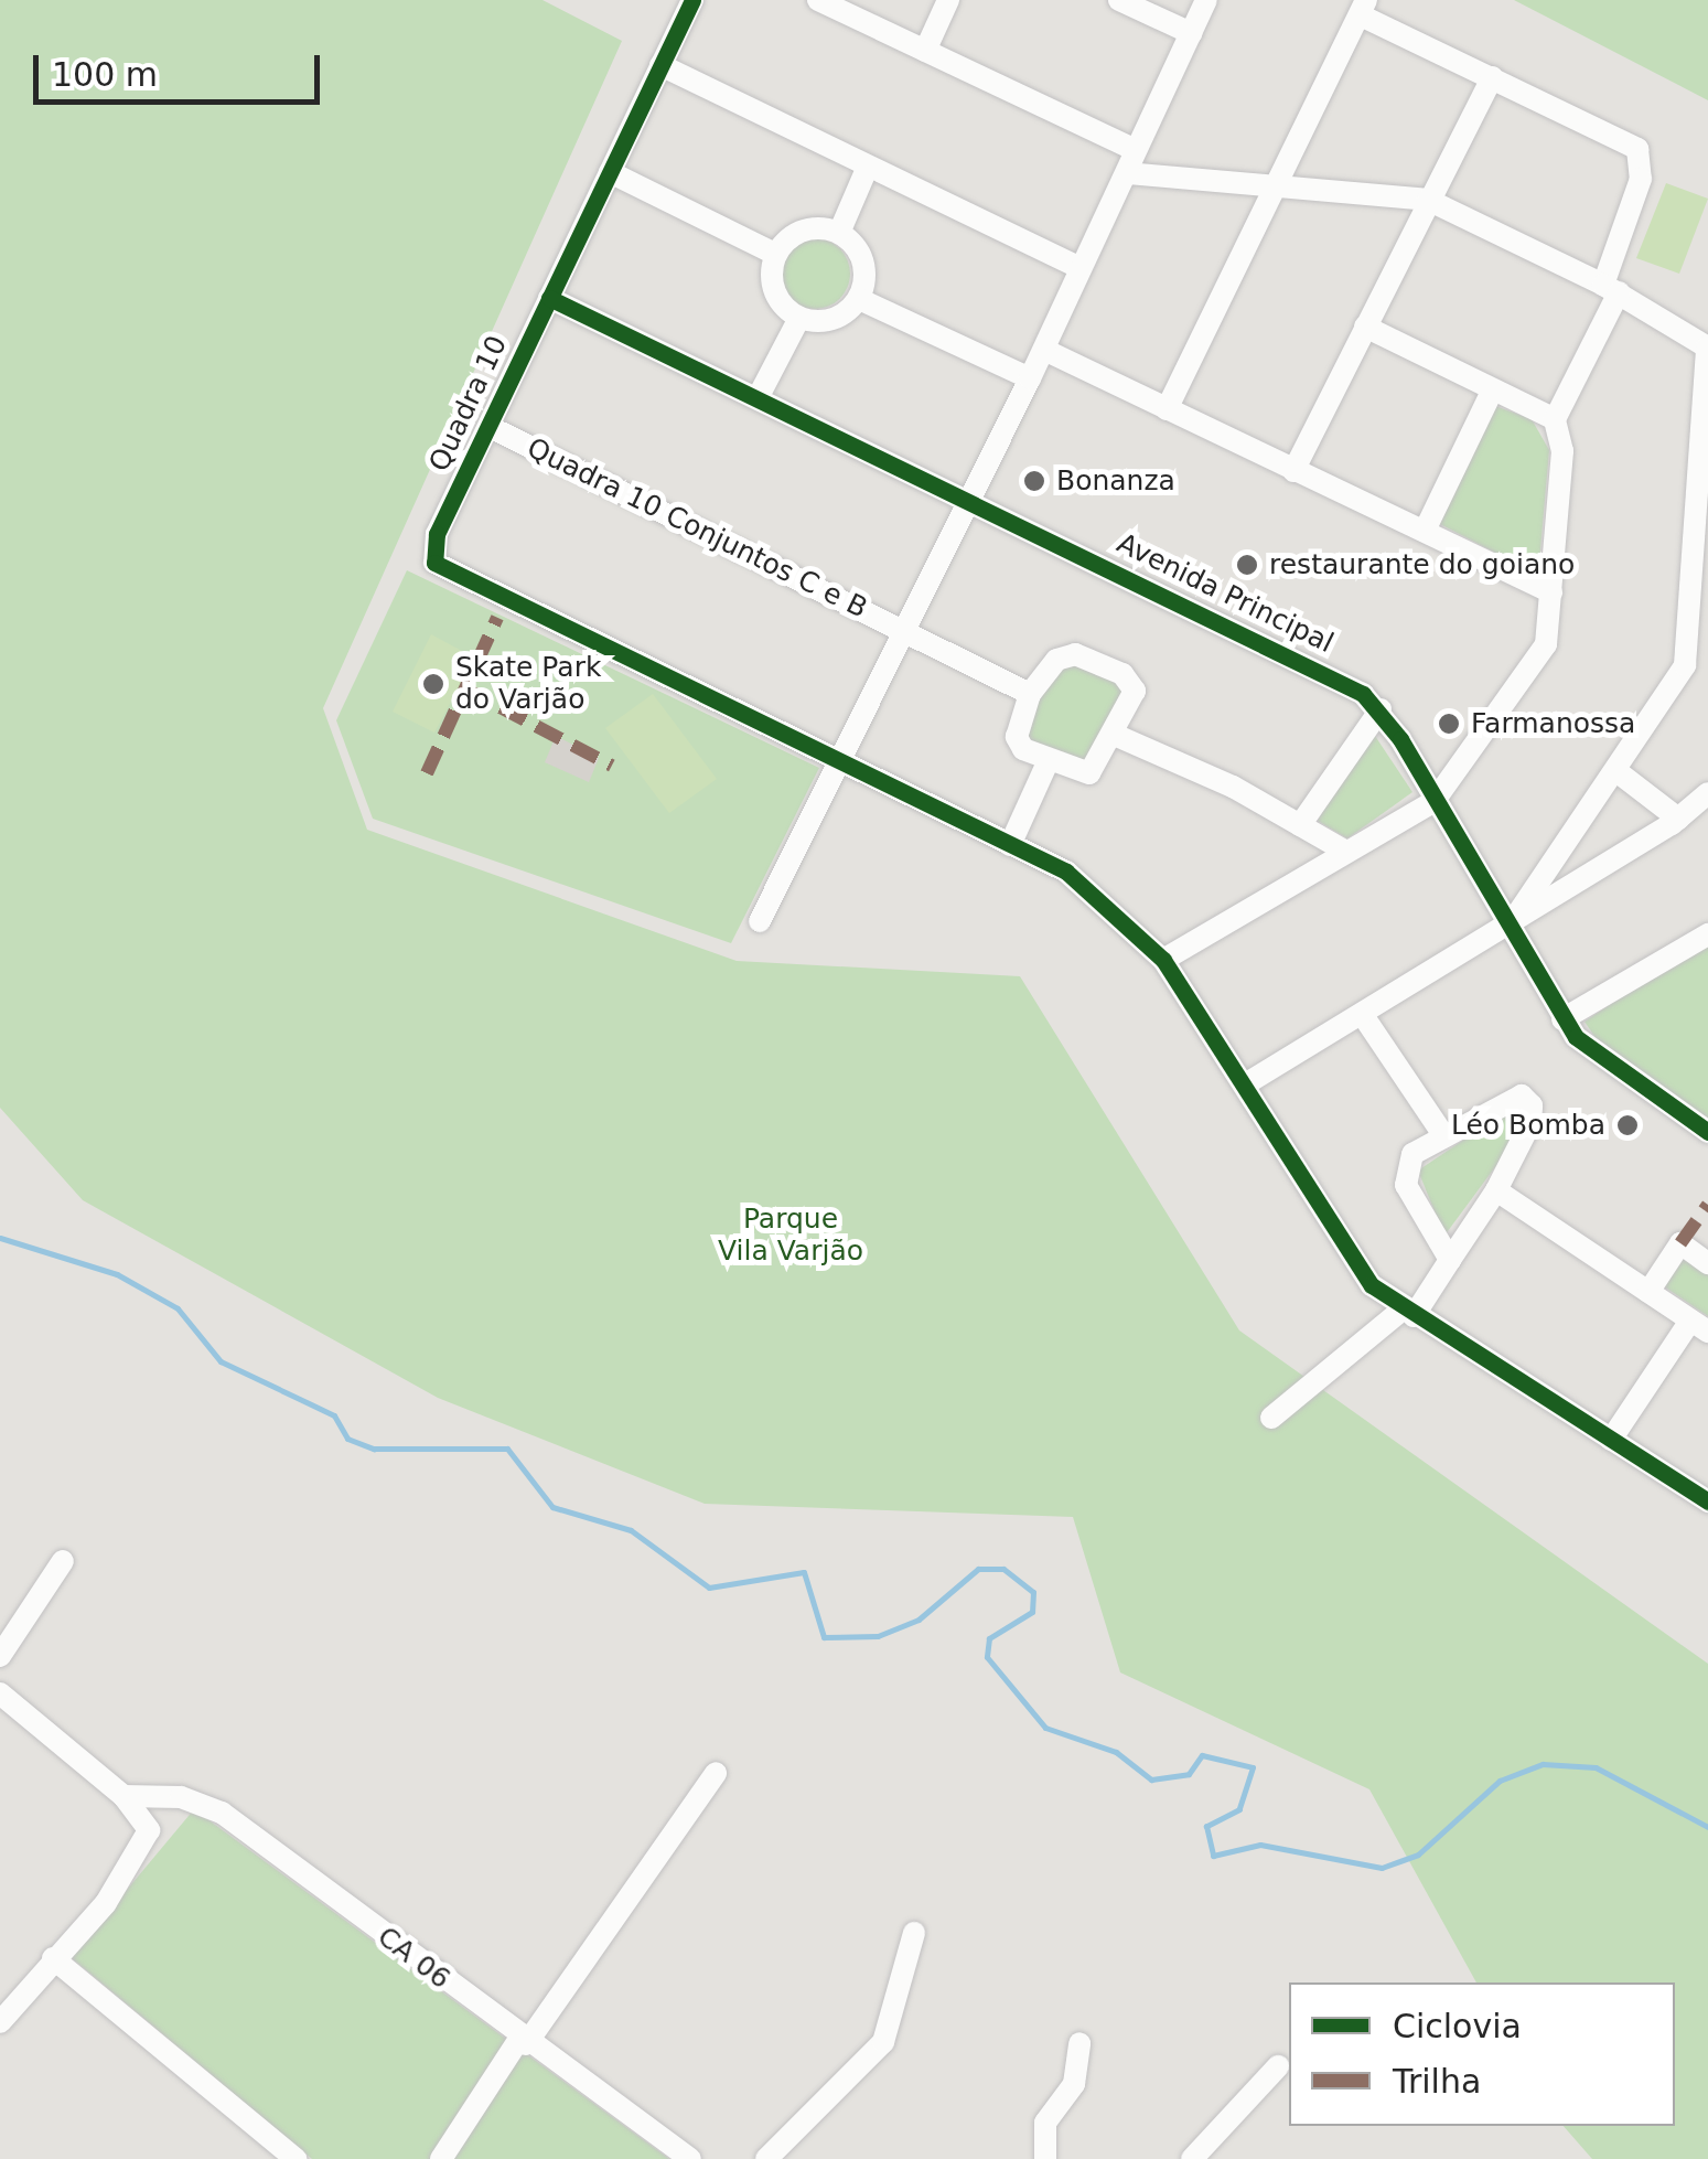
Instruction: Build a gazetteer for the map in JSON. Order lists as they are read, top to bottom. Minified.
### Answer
{"streets":{"street":["Quadra 10","Quadra 10 Conjuntos C e B","Avenida Principal","CA 06"]},"crossings":[["Quadra 10","Quadra 10 Conjuntos C e B"],["Quadra 10","Avenida Principal"]],"parks":["Parque Vila Varjão"],"places":["Bonanza","restaurante do goiano","Skate Park do Varjão","Farmanossa","Léo Bomba"],"legend":["Ciclovia","Trilha"],"scale_bar":"100 m"}
